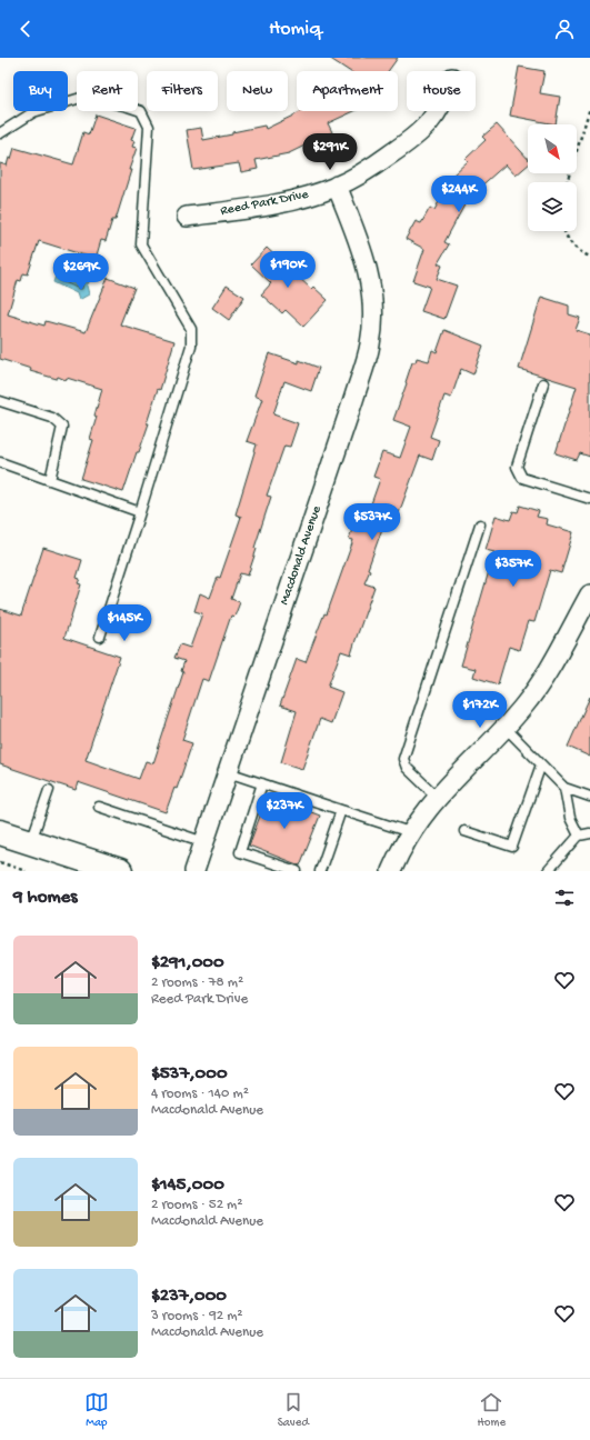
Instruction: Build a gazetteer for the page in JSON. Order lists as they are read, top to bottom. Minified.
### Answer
{"streets":{"street":["Reed Park Drive","Macdonald Avenue"]},"crossings":[["Reed Park Drive","Macdonald Avenue"]],"north":"bottom right","page":{"header":"Homiq","chip":["Buy","Rent","Filters","New","Apartment","House"],"price":["$291K","$244K","$190K","$269K","$537K","$357K","$145K","$172K","$237K"],"heading":"9 homes","list":[{"name":"$291,000","note":"2 rooms · 78 m² · Reed Park Drive"},{"name":"$537,000","note":"4 rooms · 140 m² · Macdonald Avenue"},{"name":"$145,000","note":"2 rooms · 52 m² · Macdonald Avenue"},{"name":"$237,000","note":"3 rooms · 92 m² · Macdonald Avenue"}],"tabs":["Map","Saved","Home"]}}
